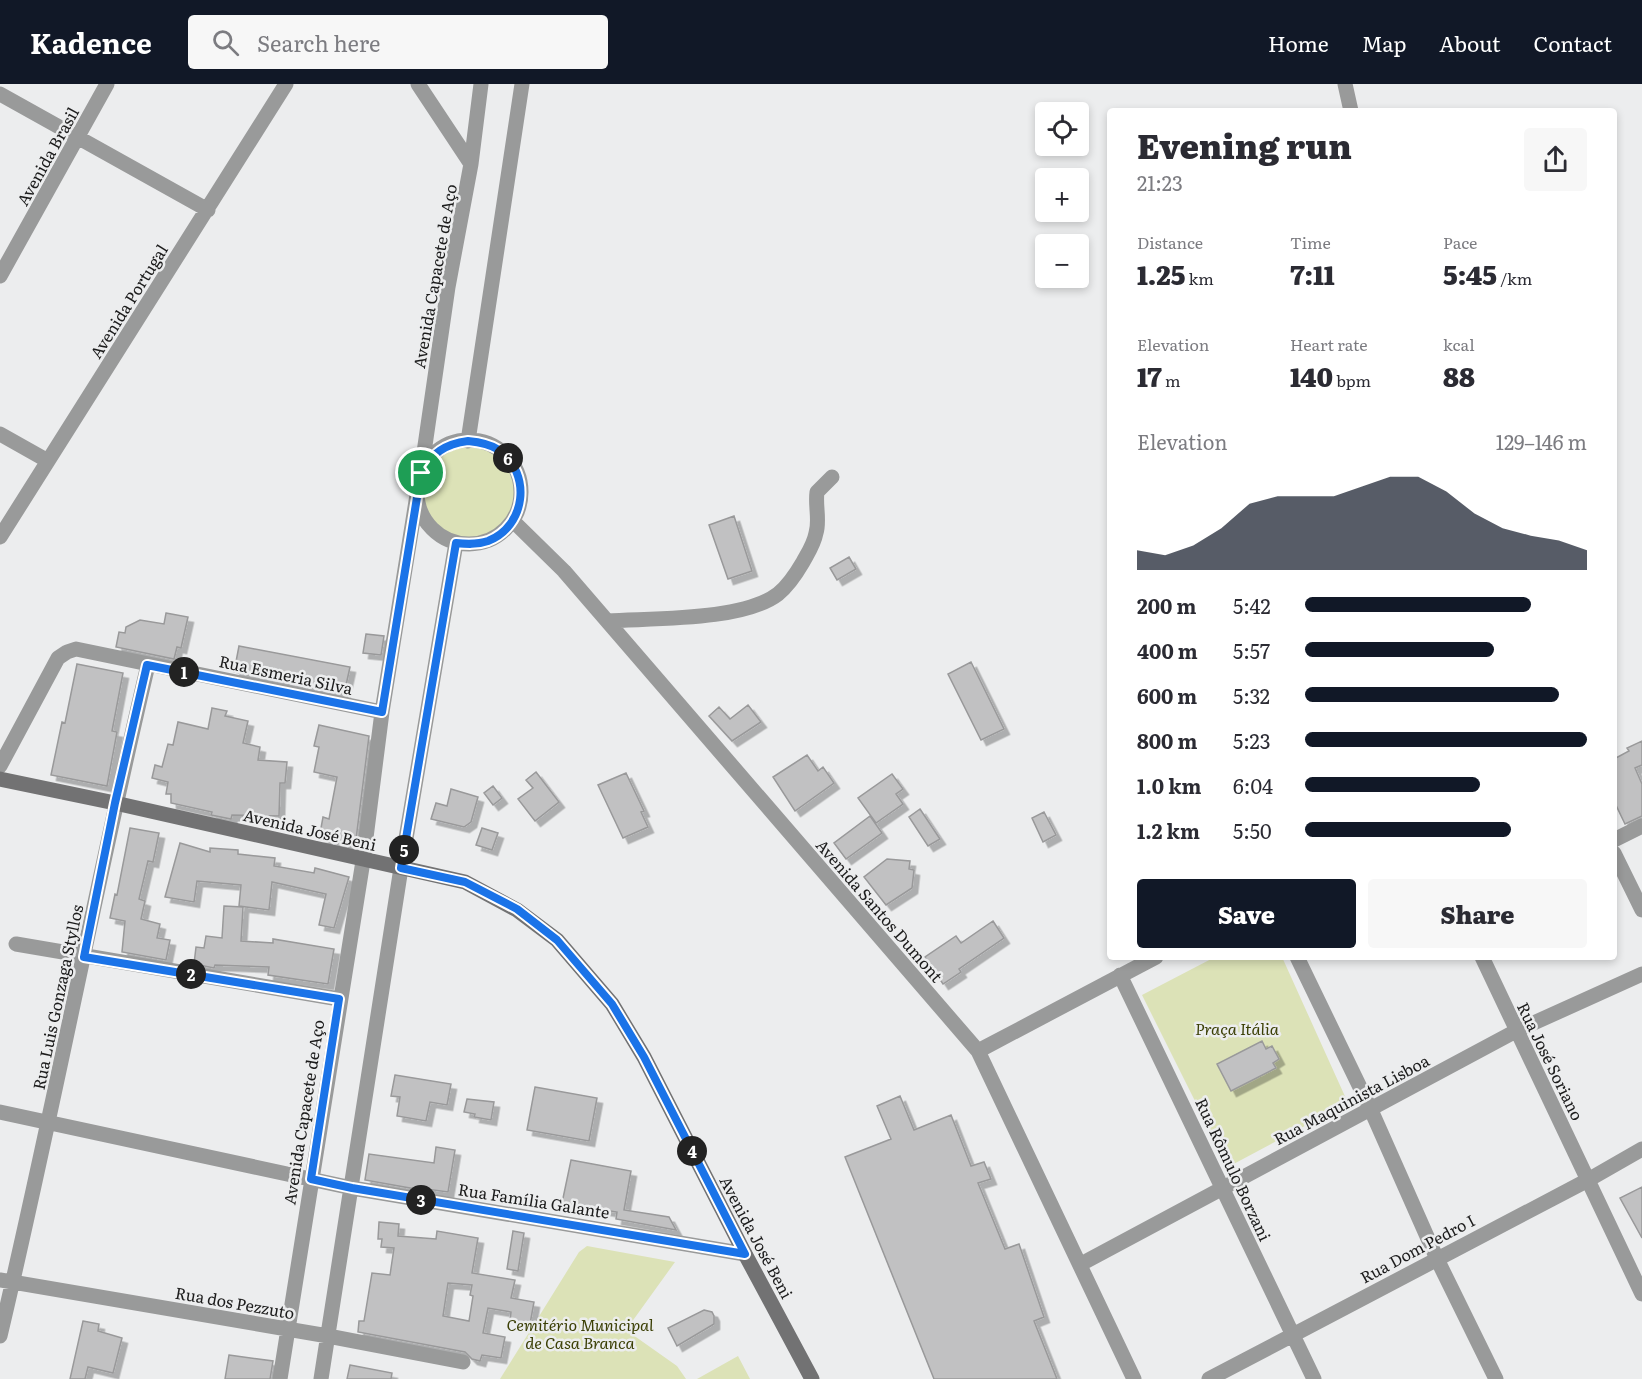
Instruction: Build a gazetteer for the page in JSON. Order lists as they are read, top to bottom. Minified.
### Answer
{"streets":{"main road":["Avenida José Beni"],"street":["Avenida Brasil","Avenida Capacete de Aço","Avenida Portugal","Rua Esmeria Silva","Avenida Santos Dumont","Rua Luis Gonzaga Styllos","Rua José Soriano","Rua Maquinista Lisboa","Rua Rômulo Borzani","Rua Família Galante","Rua Dom Pedro I","Rua dos Pezzuto"]},"crossings":[["Avenida Capacete de Aço","Rua Esmeria Silva"],["Avenida Capacete de Aço","Avenida José Beni"],["Avenida Capacete de Aço","Avenida Santos Dumont"],["Avenida Capacete de Aço","Rua Família Galante"],["Avenida Capacete de Aço","Rua dos Pezzuto"],["Rua Esmeria Silva","Rua Luis Gonzaga Styllos"],["Avenida José Beni","Rua Luis Gonzaga Styllos"],["Avenida José Beni","Rua Família Galante"],["Avenida Santos Dumont","Rua Maquinista Lisboa"],["Rua Luis Gonzaga Styllos","Rua Família Galante"],["Rua Luis Gonzaga Styllos","Rua dos Pezzuto"],["Rua José Soriano","Rua Maquinista Lisboa"],["Rua José Soriano","Rua Dom Pedro I"],["Rua Maquinista Lisboa","Rua Rômulo Borzani"],["Rua Rômulo Borzani","Rua Dom Pedro I"]],"parks":["Praça Itália","Cemitério Municipal de Casa Branca"],"page":{"header":"Kadence","search":"Search here","nav":["Home","Map","About","Contact"],"map_buttons":["+","−"],"heading":["Evening run","21:23"],"stats":[["Distance","1.25 km"],["Time","7:11"],["Pace","5:45 /km"],["Elevation","17 m"],["Heart rate","140 bpm"],["kcal","88"]],"chart":["Elevation","129–146 m"],"pins":["6","1","5","2","4","3"],"list":[{"name":"200 m","note":"5:42"},{"name":"400 m","note":"5:57"},{"name":"600 m","note":"5:32"},{"name":"800 m","note":"5:23"},{"name":"1.0 km","note":"6:04"},{"name":"1.2 km","note":"5:50"}],"buttons":["Save","Share"]}}
